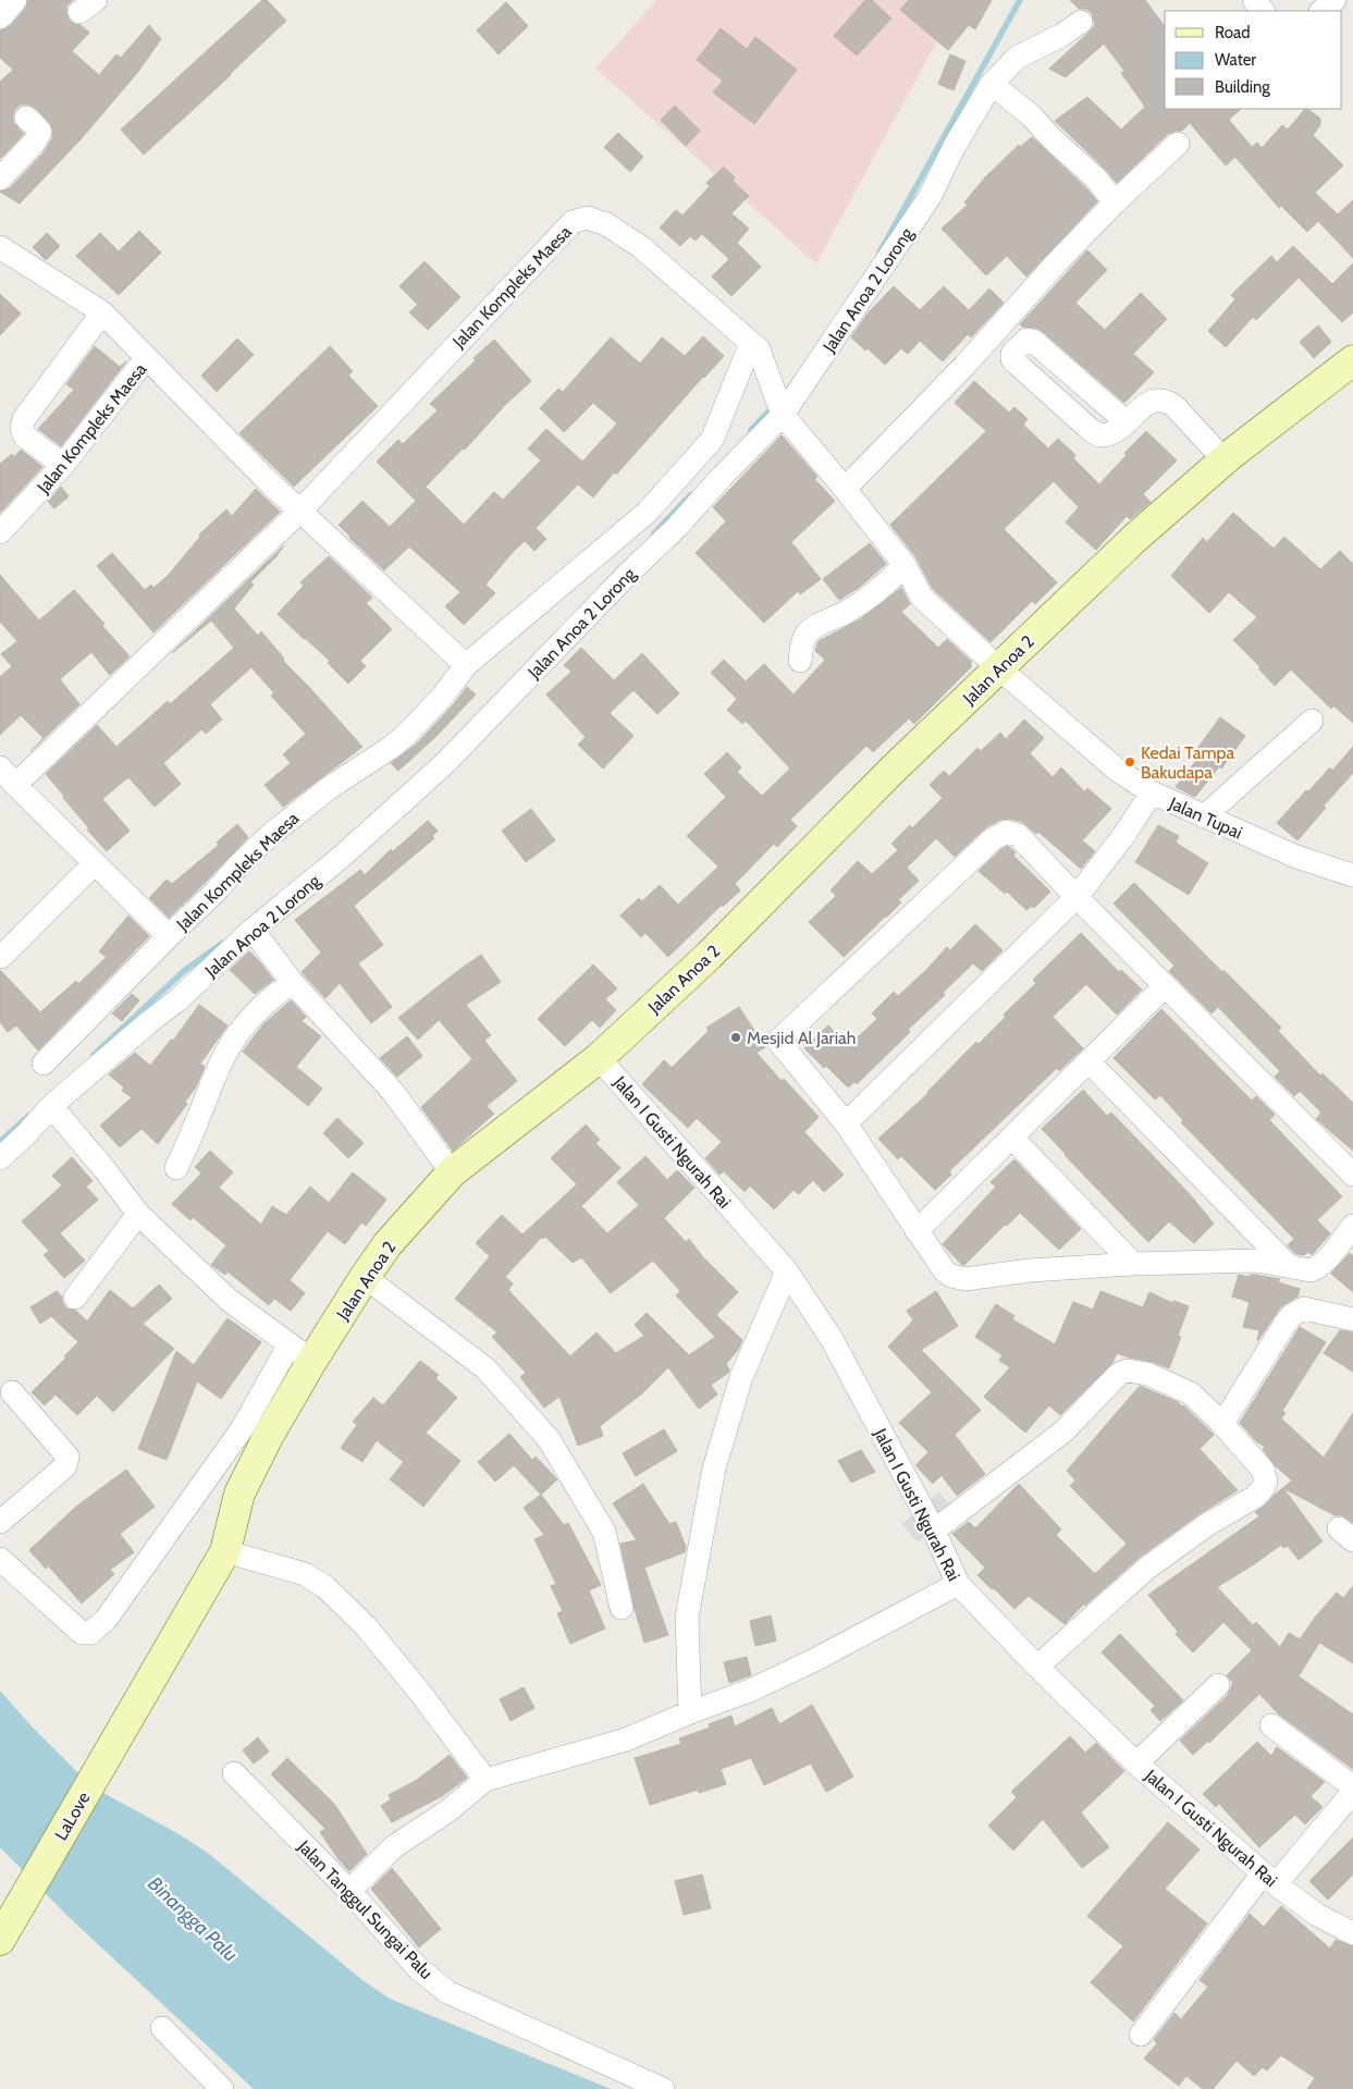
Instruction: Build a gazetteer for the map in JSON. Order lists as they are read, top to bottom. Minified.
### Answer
{"streets":{"street":["Jalan Kompleks Maesa","Jalan Anoa 2 Lorong","Jalan Anoa 2","Jalan Tupai","Jalan I Gusti Ngurah Rai","LaLove","Jalan Tanggul Sungai Palu"]},"crossings":[["Jalan Kompleks Maesa","Jalan Tupai"],["Jalan Anoa 2 Lorong","Jalan Tupai"],["Jalan Anoa 2","Jalan Tupai"],["Jalan Anoa 2","Jalan I Gusti Ngurah Rai"],["Jalan Anoa 2","LaLove"]],"water":["Binangga Palu"],"places":["Kedai Tampa Bakudapa","Mesjid Al Jariah"],"legend":["Road","Water","Building"]}
